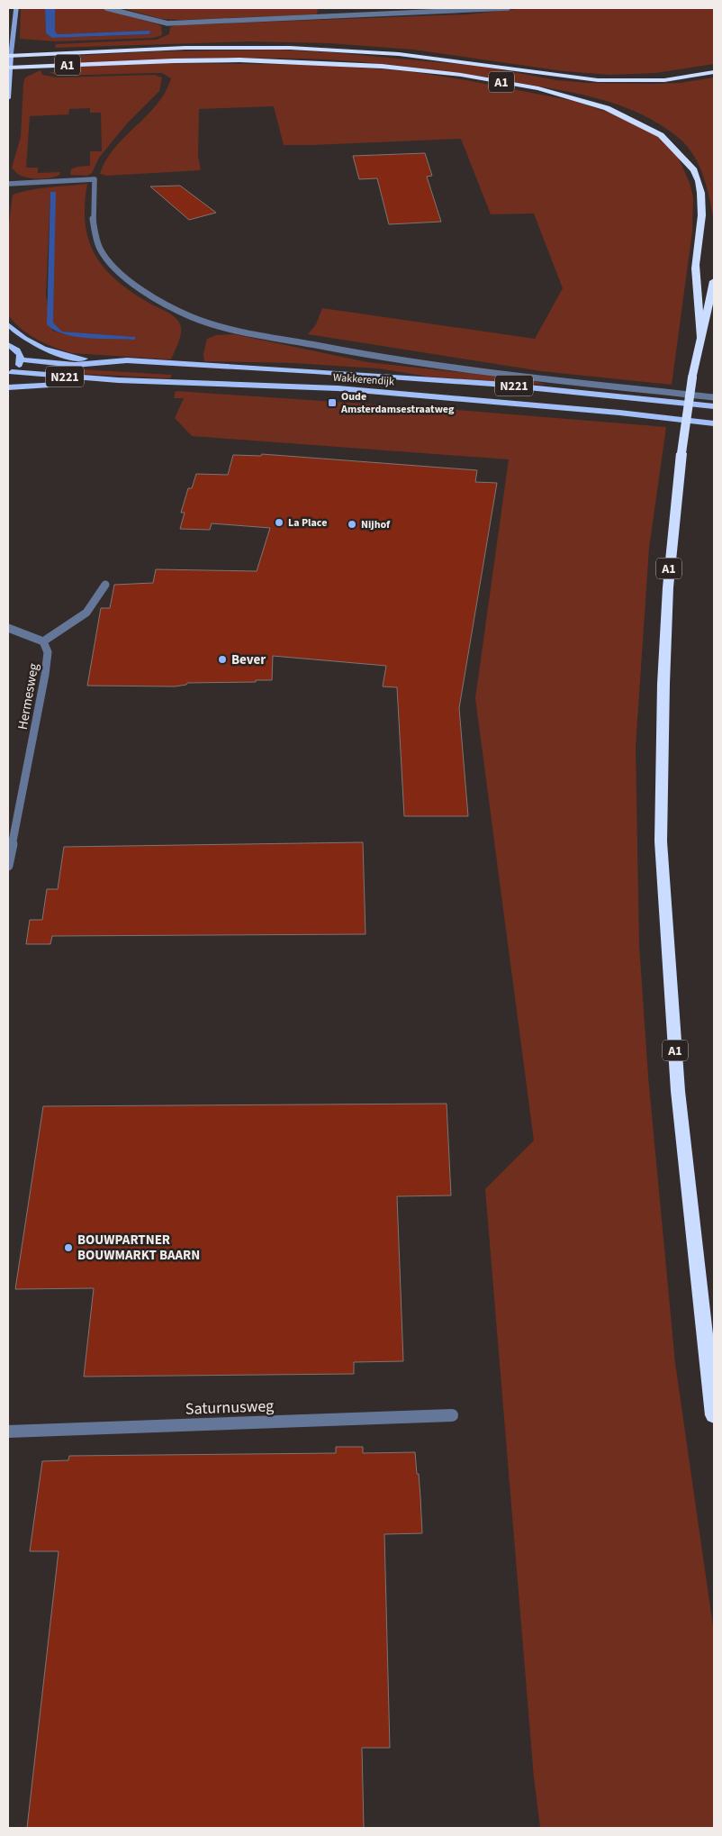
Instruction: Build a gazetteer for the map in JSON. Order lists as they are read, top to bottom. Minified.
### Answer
{"streets":{"highway":["A1"],"main road":["N221","Wakkerendijk"],"street":["Hermesweg","Saturnusweg"]},"crossings":[["N221","Wakkerendijk"]],"places":{"transit":["Oude Amsterdamsestraatweg"],"other":["La Place","Nijhof","Bever","BOUWPARTNER BOUWMARKT BAARN"]}}
